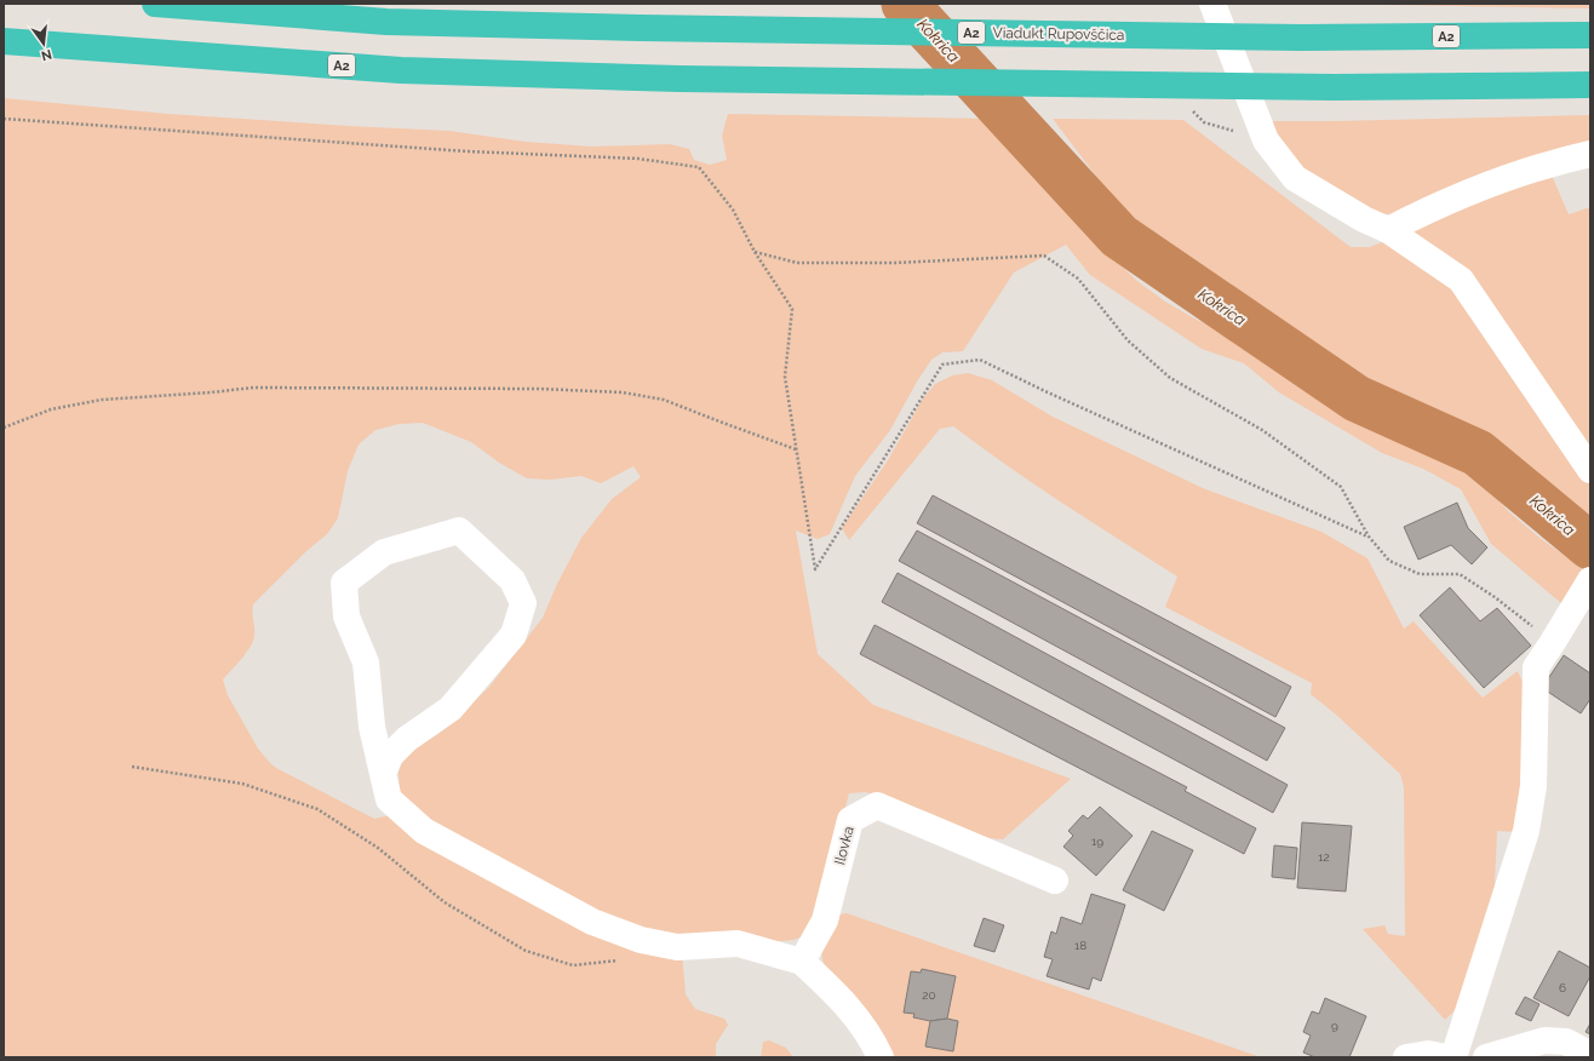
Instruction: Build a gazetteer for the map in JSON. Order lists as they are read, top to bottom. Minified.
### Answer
{"streets":{"highway":["A2","Viadukt Rupovščica"],"street":["Ilovka"]},"water":["Kokrica"],"house_numbers":["19","12","18","6","20","9"],"north":"bottom"}
